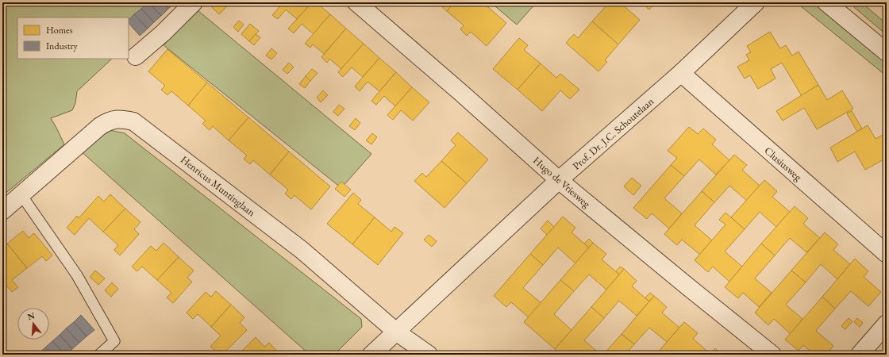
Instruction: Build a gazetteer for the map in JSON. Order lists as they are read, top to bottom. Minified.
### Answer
{"streets":{"street":["Prof. Dr. J.C. Schoutelaan","Clusiusweg","Hugo de Vriesweg","Henricus Muntinglaan"]},"crossings":[["Prof. Dr. J.C. Schoutelaan","Clusiusweg"],["Prof. Dr. J.C. Schoutelaan","Hugo de Vriesweg"],["Prof. Dr. J.C. Schoutelaan","Henricus Muntinglaan"]],"legend":["Homes","Industry"],"north":"top"}
